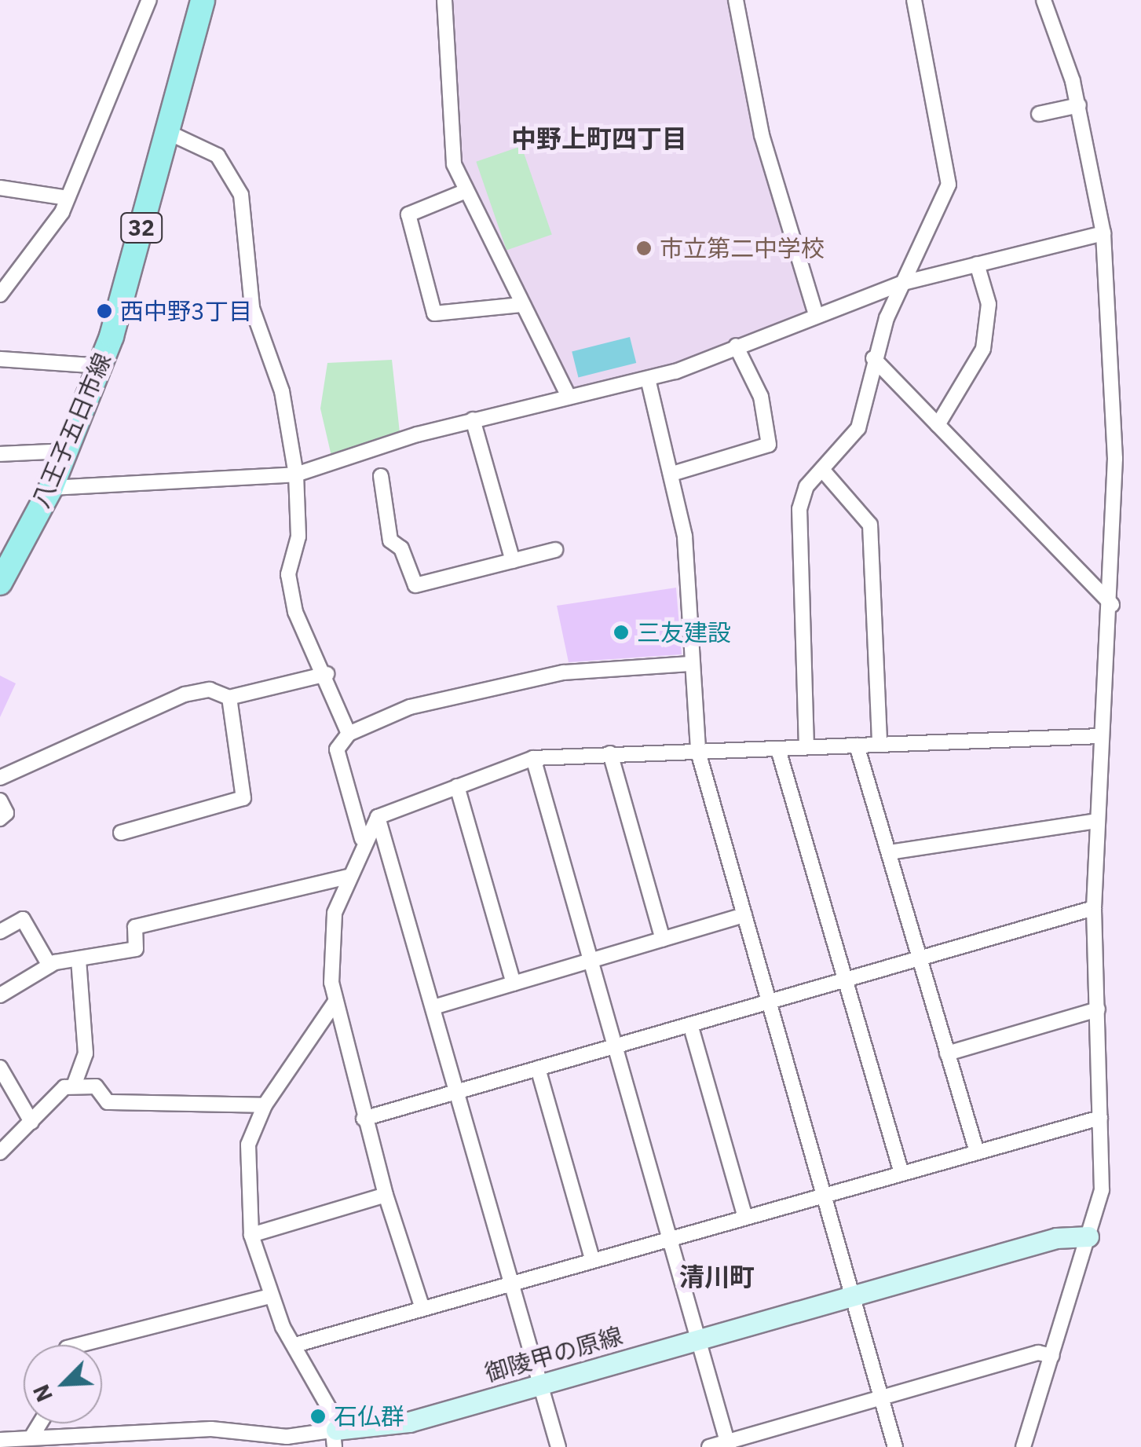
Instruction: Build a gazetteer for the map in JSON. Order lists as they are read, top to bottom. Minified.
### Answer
{"streets":{"main road":["32","八王子五日市線"],"street":["御陵甲の原線"]},"districts":["中野上町四丁目","清川町"],"places":["市立第二中学校","西中野3丁目","三友建設","石仏群"],"north":"bottom left"}
